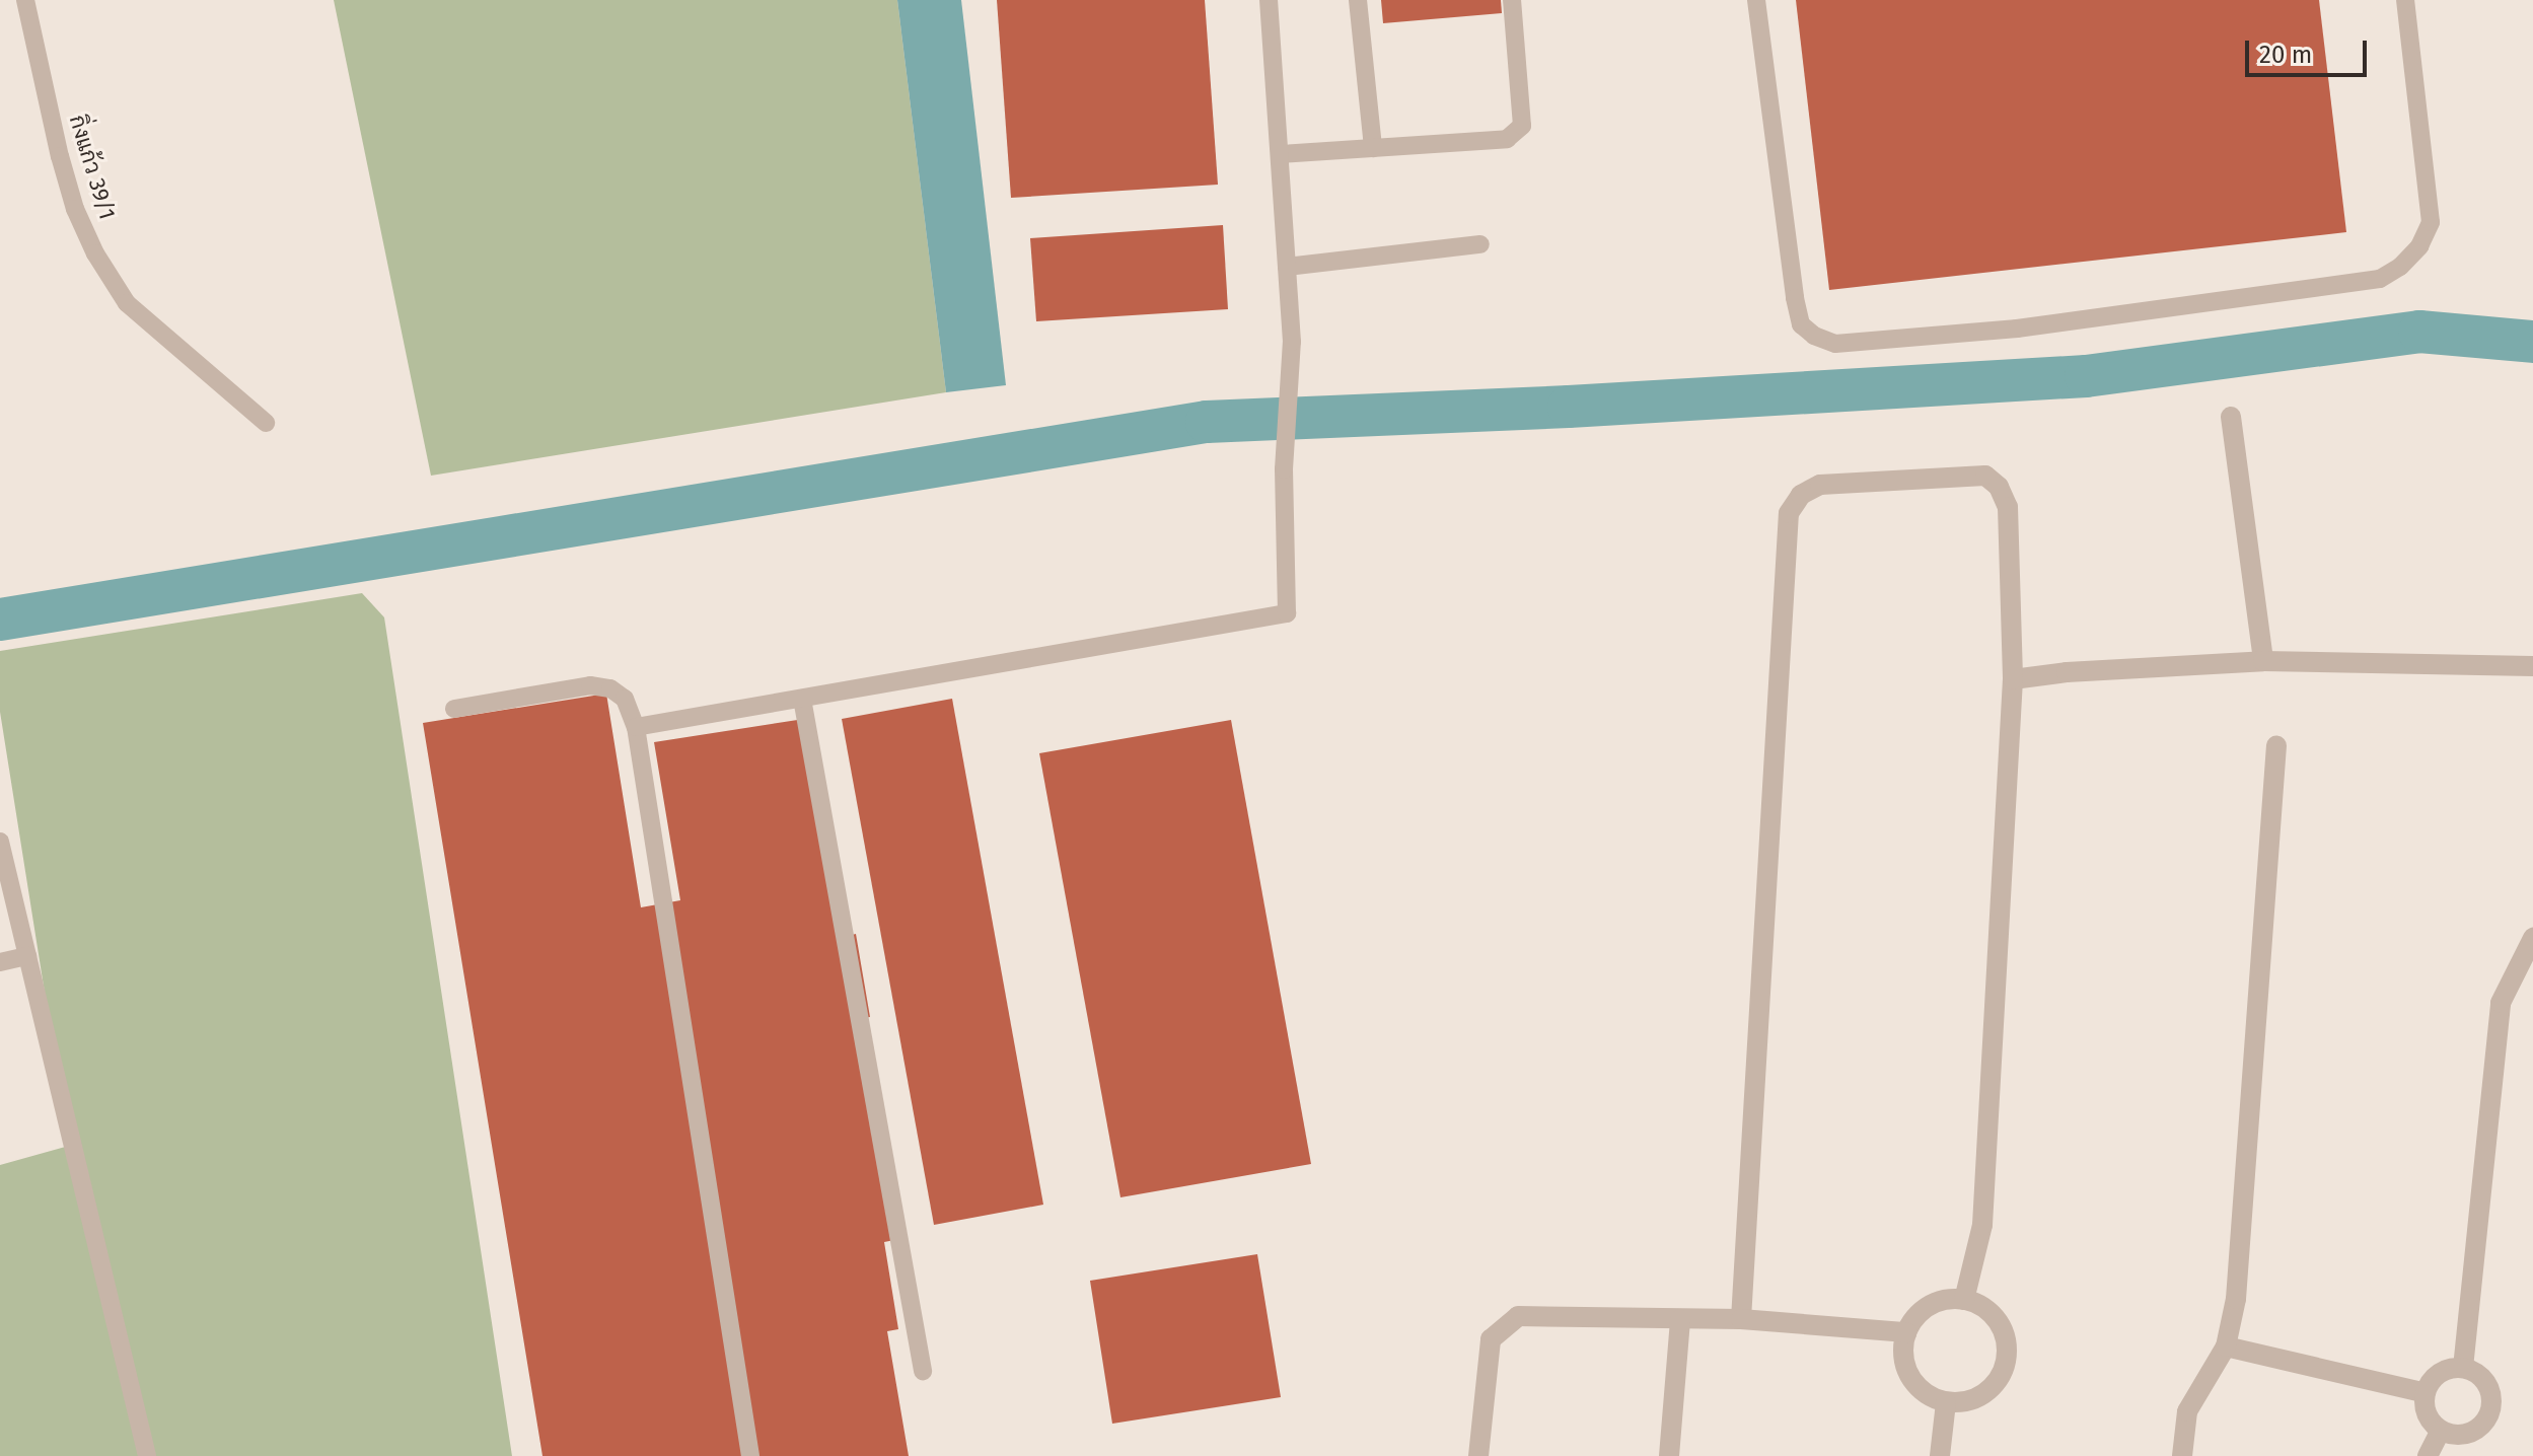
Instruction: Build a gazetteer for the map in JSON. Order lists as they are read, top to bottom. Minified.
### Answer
{"streets":{"lane":["กิ่งแก้ว 39/1"]},"scale_bar":"20 m"}
